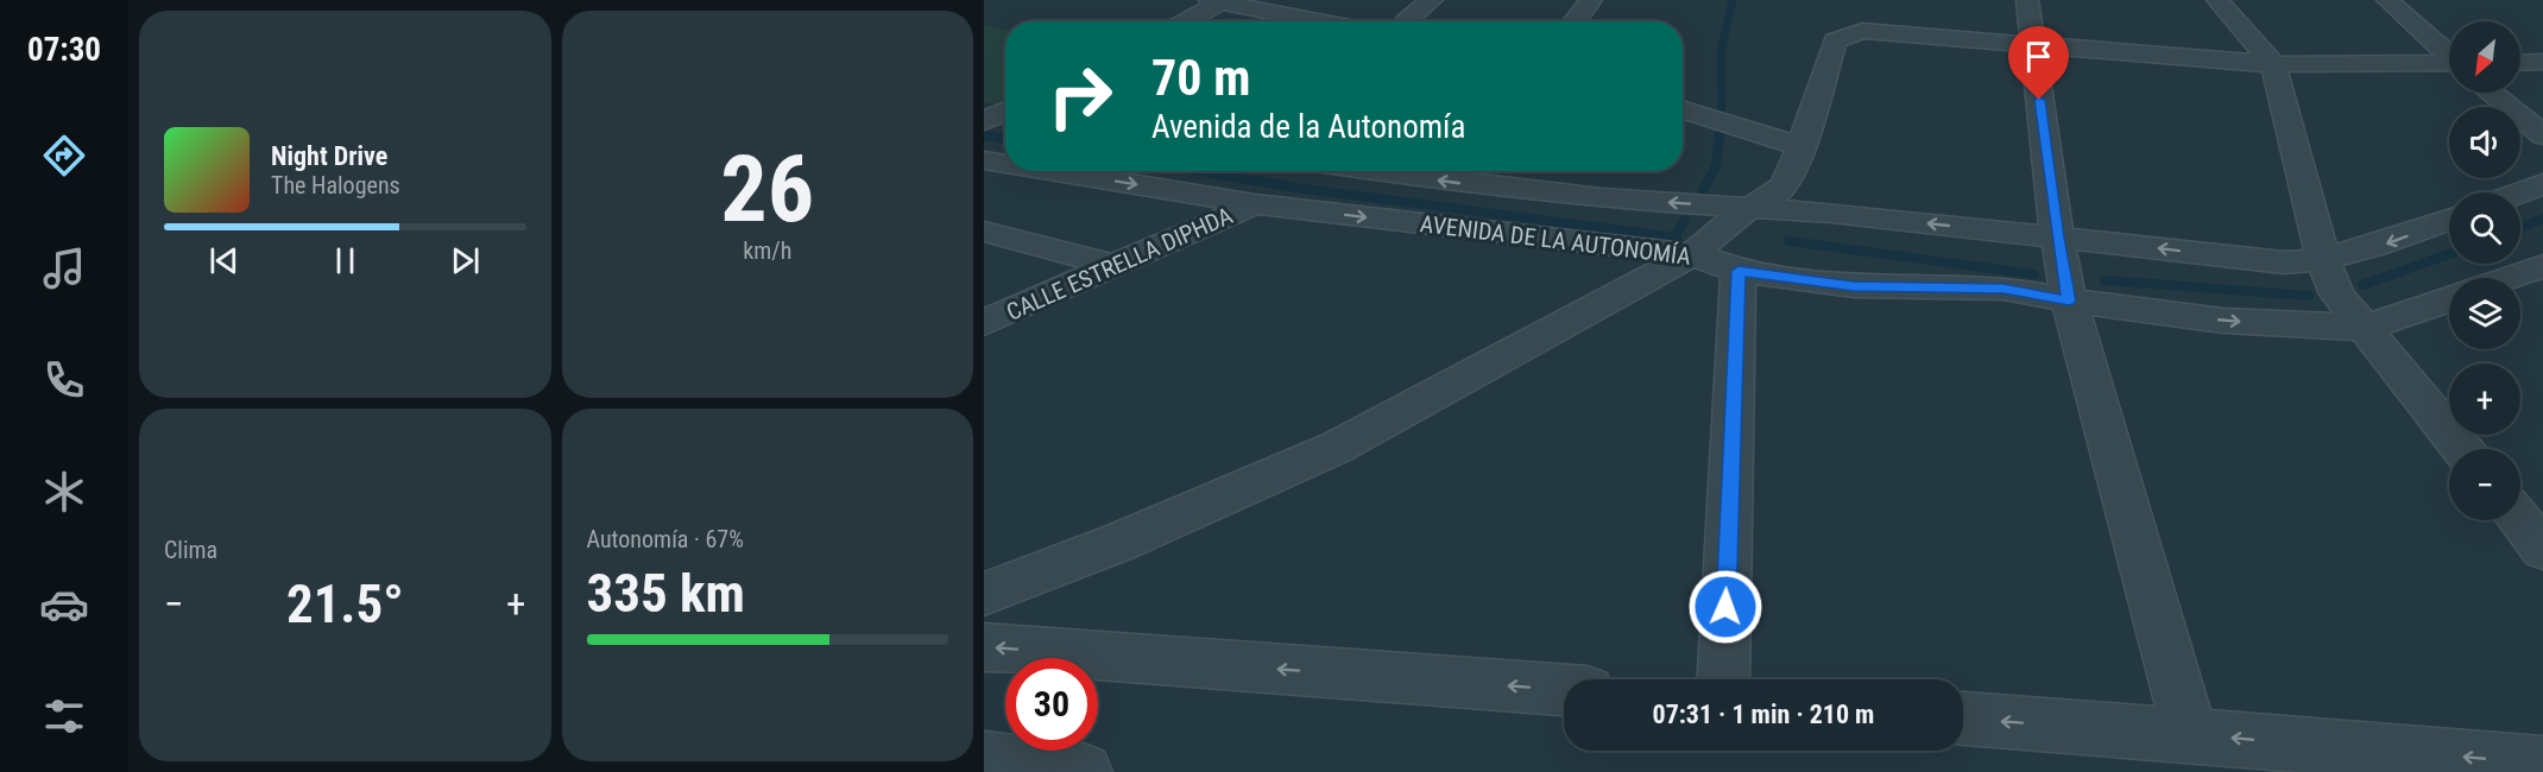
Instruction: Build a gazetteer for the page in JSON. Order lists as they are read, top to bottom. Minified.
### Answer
{"streets":{"street":["AVENIDA DE LA AUTONOMÍA","CALLE ESTRELLA DIPHDA"]},"crossings":[["AVENIDA DE LA AUTONOMÍA","CALLE ESTRELLA DIPHDA"]],"north":"bottom left","page":{"tabs":"07:30","tile":[["26","km/h"],"Clima",["Autonomía · 67%","335 km"]],"map_buttons":["+","−"],"turn":["70 m","Avenida de la Autonomía"],"song":["Night Drive","The Halogens"],"heat":["−","21.5°","+"],"limit":"30","trip":"07:31 · 1 min · 210 m"}}
